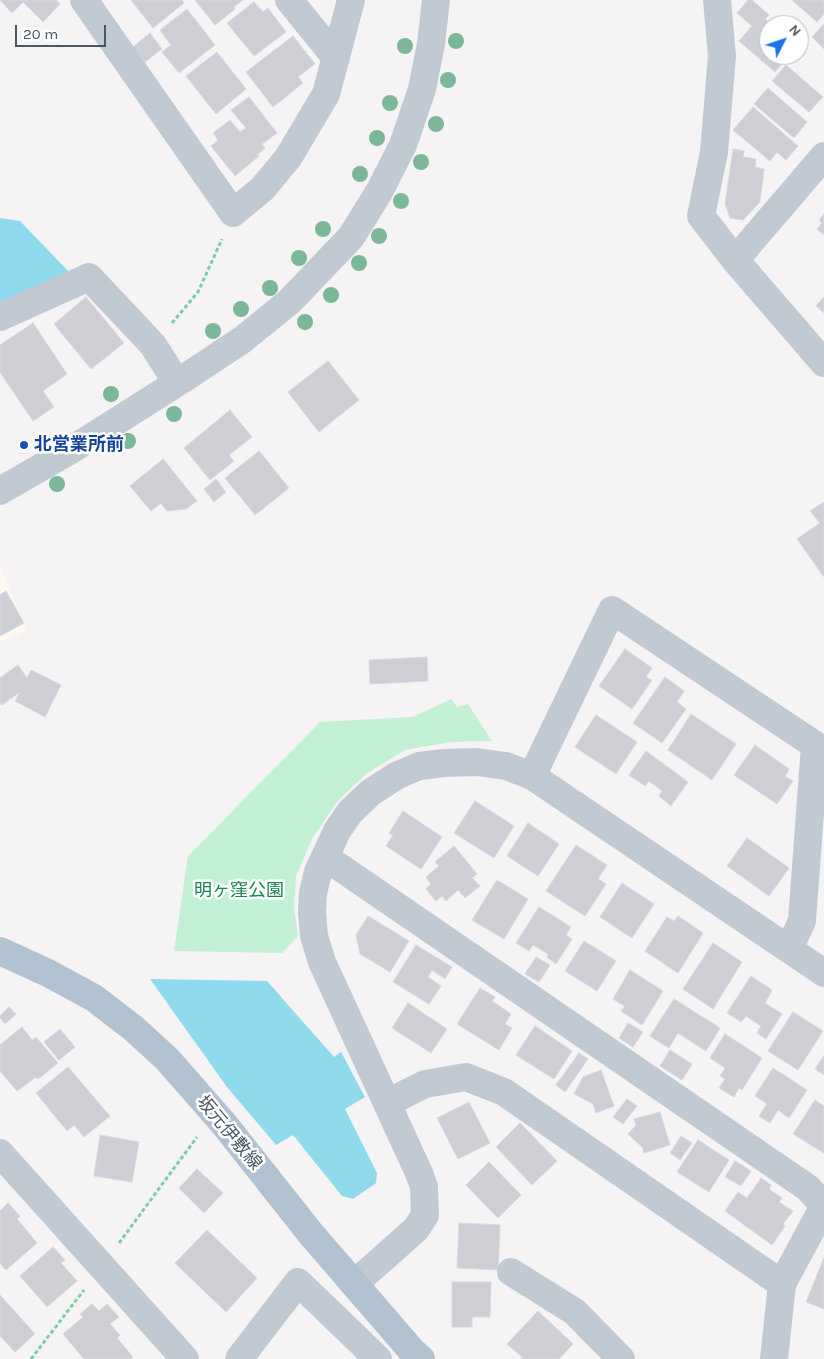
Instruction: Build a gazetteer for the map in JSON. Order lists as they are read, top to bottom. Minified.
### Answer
{"streets":{"main road":["坂元伊敷線"]},"parks":["明ヶ窪公園"],"places":["北営業所前"],"scale_bar":"20 m","north":"top right"}
